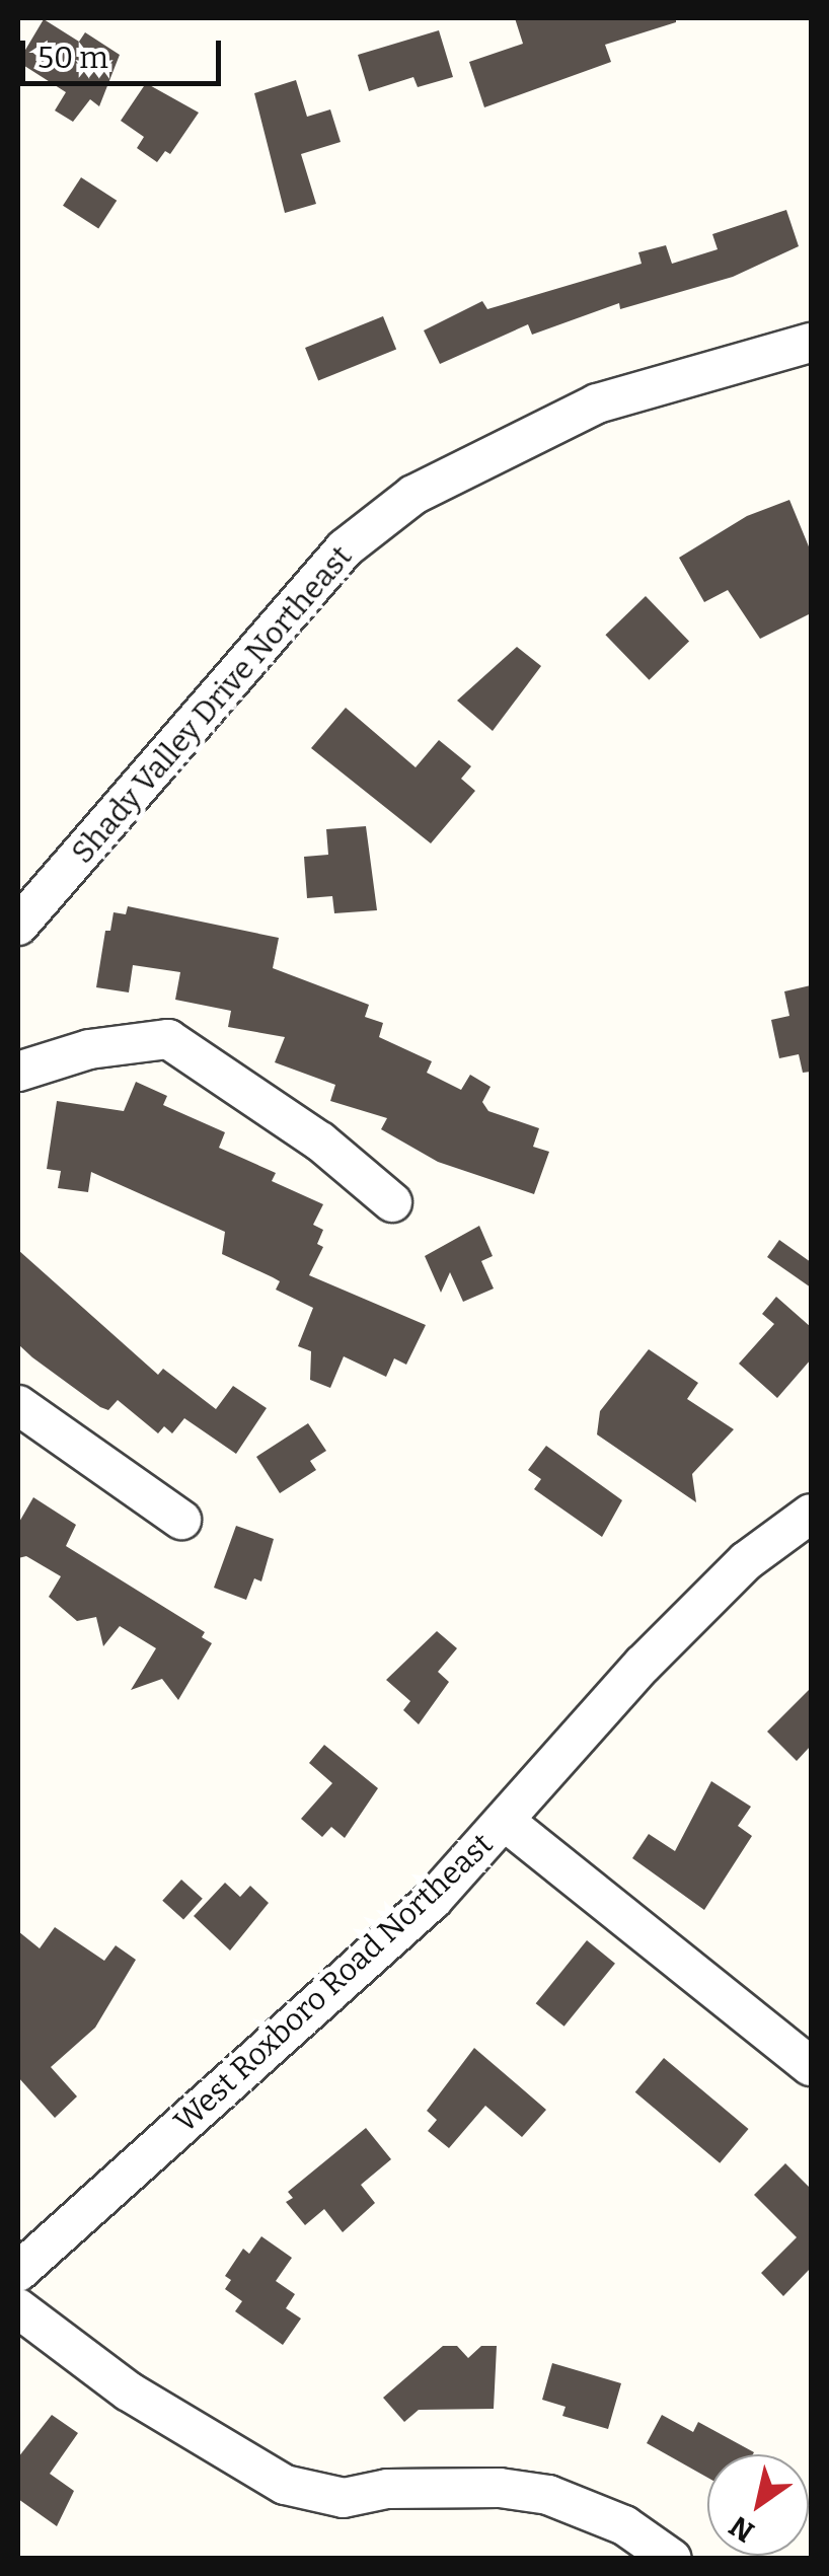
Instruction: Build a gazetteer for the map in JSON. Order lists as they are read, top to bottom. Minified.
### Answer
{"streets":{"street":["Shady Valley Drive Northeast","West Roxboro Road Northeast"]},"scale_bar":"50 m","north":"bottom left"}
